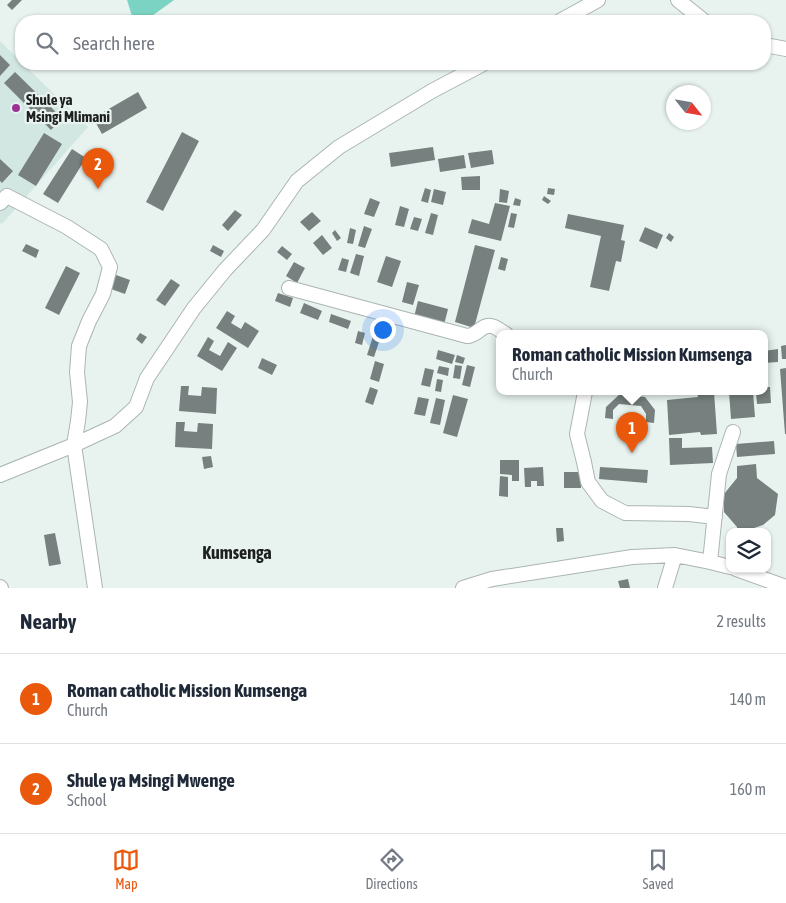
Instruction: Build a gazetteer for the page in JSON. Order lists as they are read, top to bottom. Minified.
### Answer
{"districts":["Kumsenga"],"places":["Shule ya Msingi Mlimani"],"north":"bottom right","page":{"search":"Search here","pins":["2","1"],"popup":["Roman catholic Mission Kumsenga","Church"],"heading":["Nearby","2 results"],"list":[{"mark":"1","name":"Roman catholic Mission Kumsenga","note":"Church","value":"140 m"},{"mark":"2","name":"Shule ya Msingi Mwenge","note":"School","value":"160 m"}],"nav":["Map","Directions","Saved"]}}
